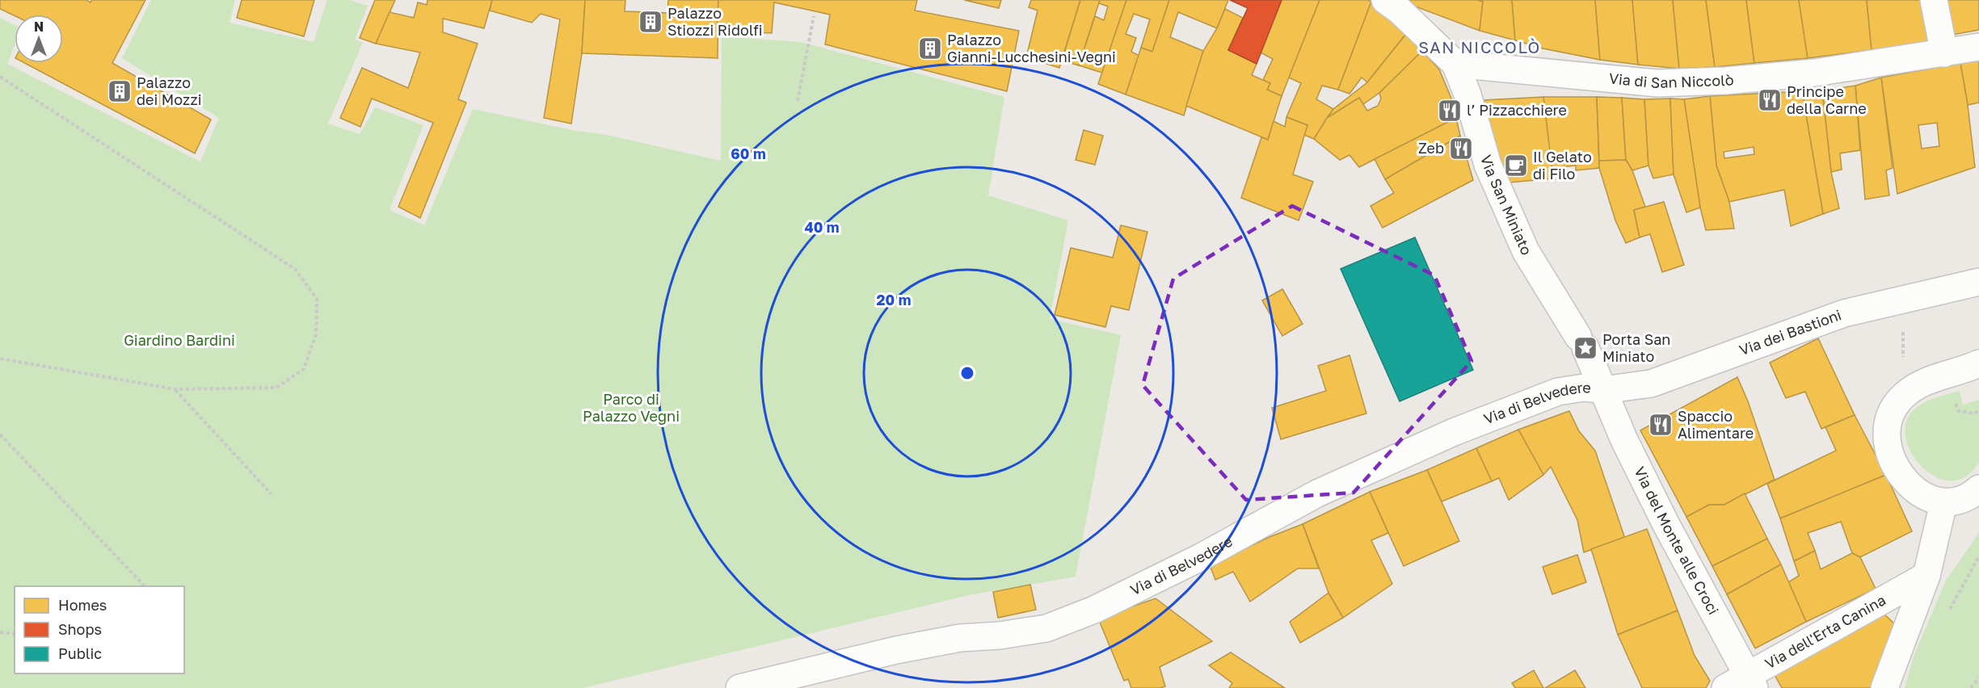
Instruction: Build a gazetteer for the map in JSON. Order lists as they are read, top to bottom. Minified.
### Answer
{"streets":{"street":["Via di San Niccolò","Via San Miniato","Via dei Bastioni","Via di Belvedere","Via del Monte alle Croci","Via dell'Erta Canina"]},"crossings":[["Via di San Niccolò","Via San Miniato"],["Via San Miniato","Via dei Bastioni"],["Via San Miniato","Via di Belvedere"],["Via San Miniato","Via del Monte alle Croci"],["Via dei Bastioni","Via di Belvedere"],["Via dei Bastioni","Via del Monte alle Croci"],["Via di Belvedere","Via del Monte alle Croci"],["Via del Monte alle Croci","Via dell'Erta Canina"]],"districts":["SAN NICCOLÒ"],"parks":["Giardino Bardini","Parco di Palazzo Vegni"],"places":{"building":["Palazzo Stiozzi Ridolfi","Palazzo Gianni-Lucchesini-Vegni","Palazzo dei Mozzi"],"restaurant":["Principe della Carne","l’ Pizzacchiere","Zeb","Spaccio Alimentare"],"cafe":["Il Gelato di Filo"],"place":["Porta San Miniato"]},"legend":["Homes","Shops","Public"],"north":"top","rings":["60 m","40 m","20 m"]}
